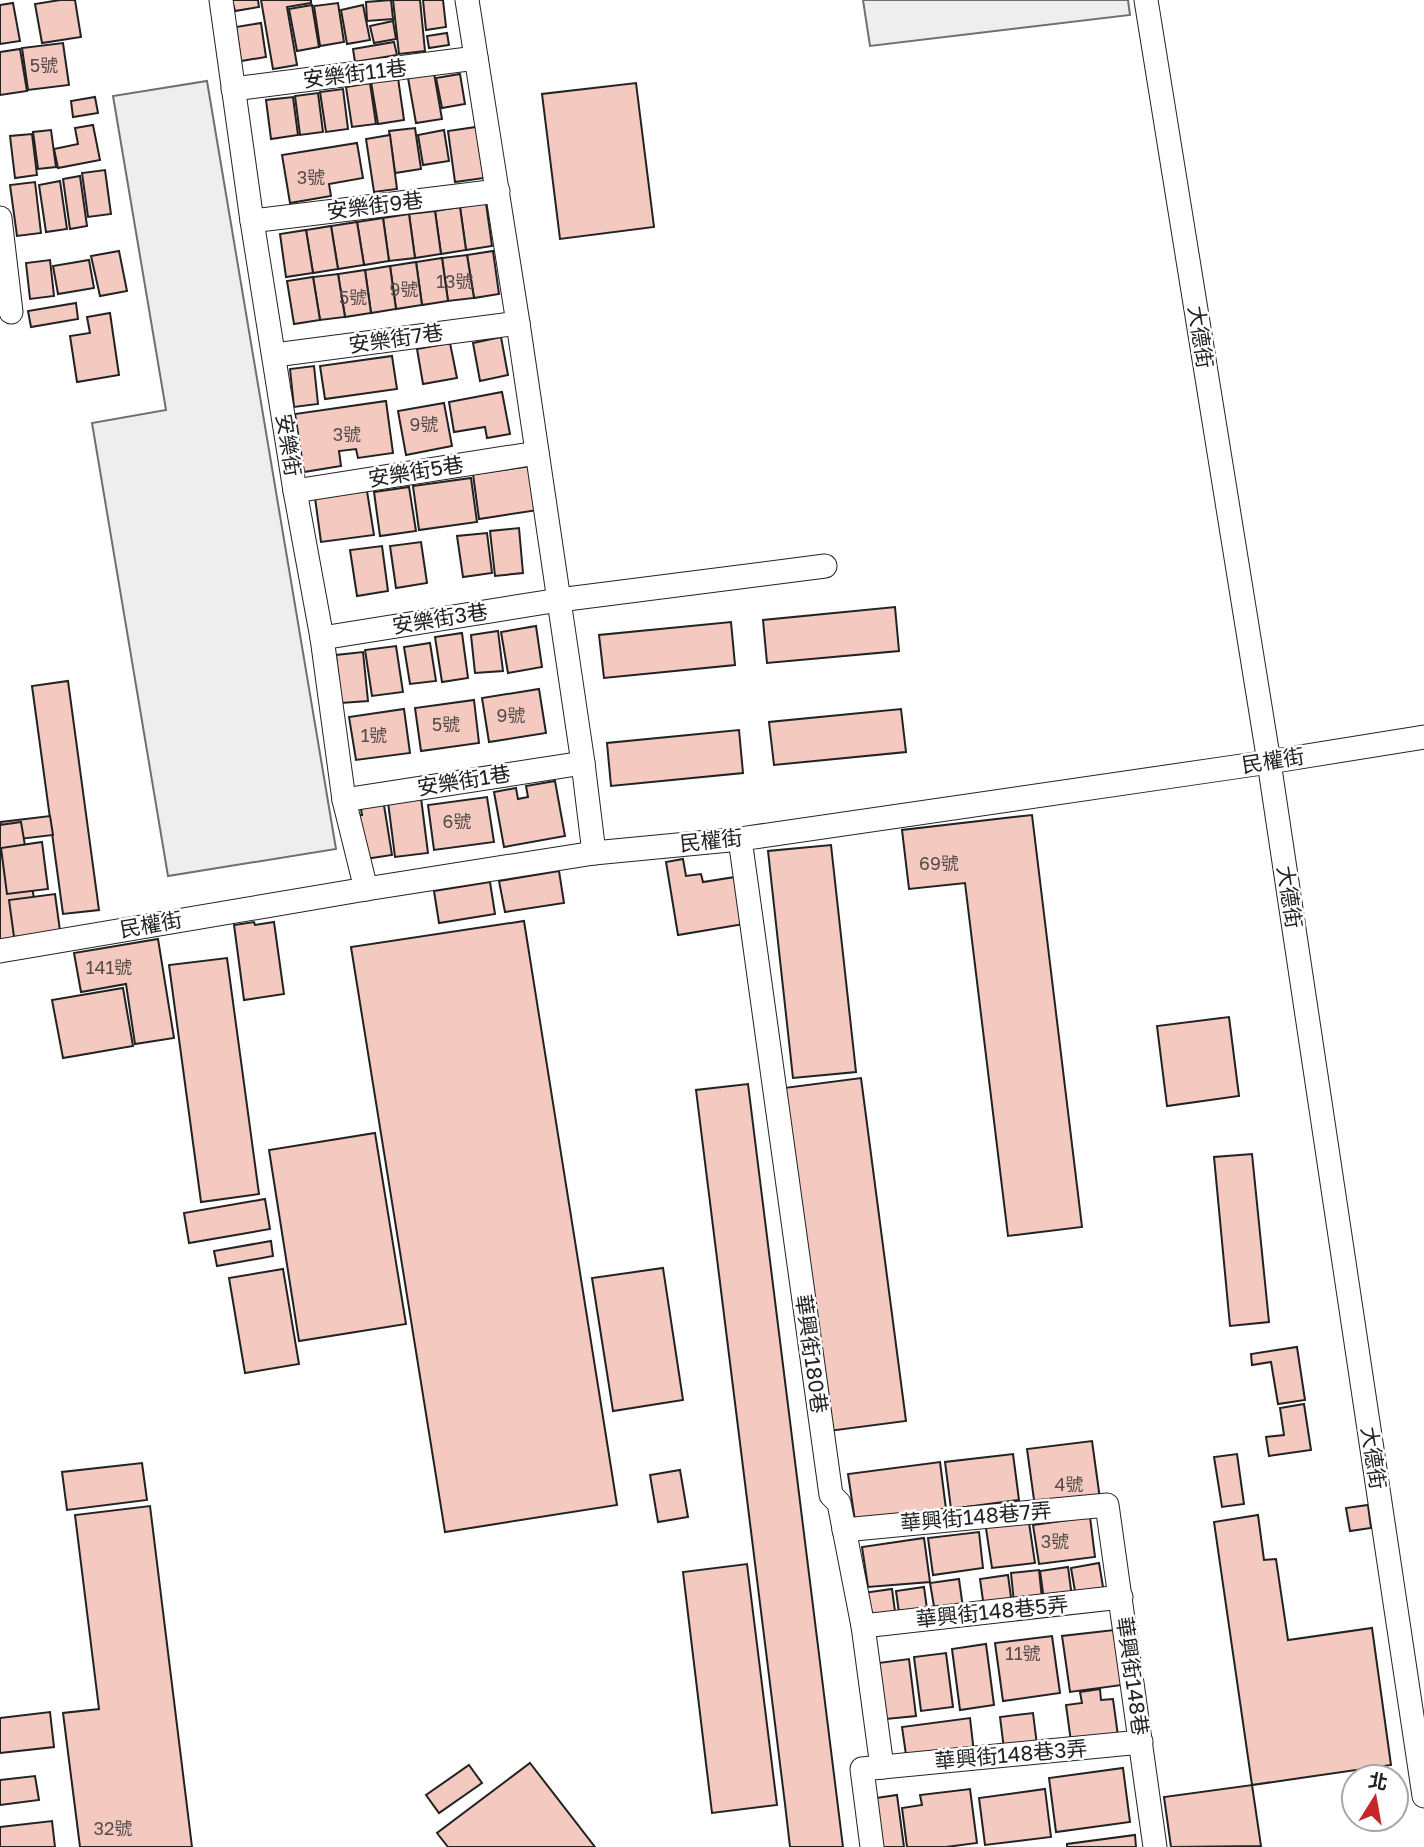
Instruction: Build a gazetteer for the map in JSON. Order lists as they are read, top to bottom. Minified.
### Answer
{"streets":{"street":["安樂街11巷","安樂街9巷","大德街","安樂街7巷","安樂街","安樂街5巷","安樂街3巷","民權街","安樂街1巷","華興街180巷","華興街148巷7弄","華興街148巷5弄","華興街148巷","華興街148巷3弄"]},"crossings":[["安樂街11巷","安樂街"],["安樂街9巷","安樂街"],["大德街","民權街"],["安樂街7巷","安樂街"],["安樂街","安樂街5巷"],["安樂街","安樂街3巷"],["安樂街","民權街"],["安樂街","安樂街1巷"],["民權街","華興街180巷"],["華興街180巷","華興街148巷7弄"],["華興街180巷","華興街148巷5弄"],["華興街180巷","華興街148巷3弄"],["華興街148巷7弄","華興街148巷"],["華興街148巷5弄","華興街148巷"],["華興街148巷","華興街148巷3弄"]],"house_numbers":["5號","3號","13號","9號","5號","9號","3號","9號","5號","1號","6號","69號","141號","4號","3號","11號","32號"],"north":"top"}
